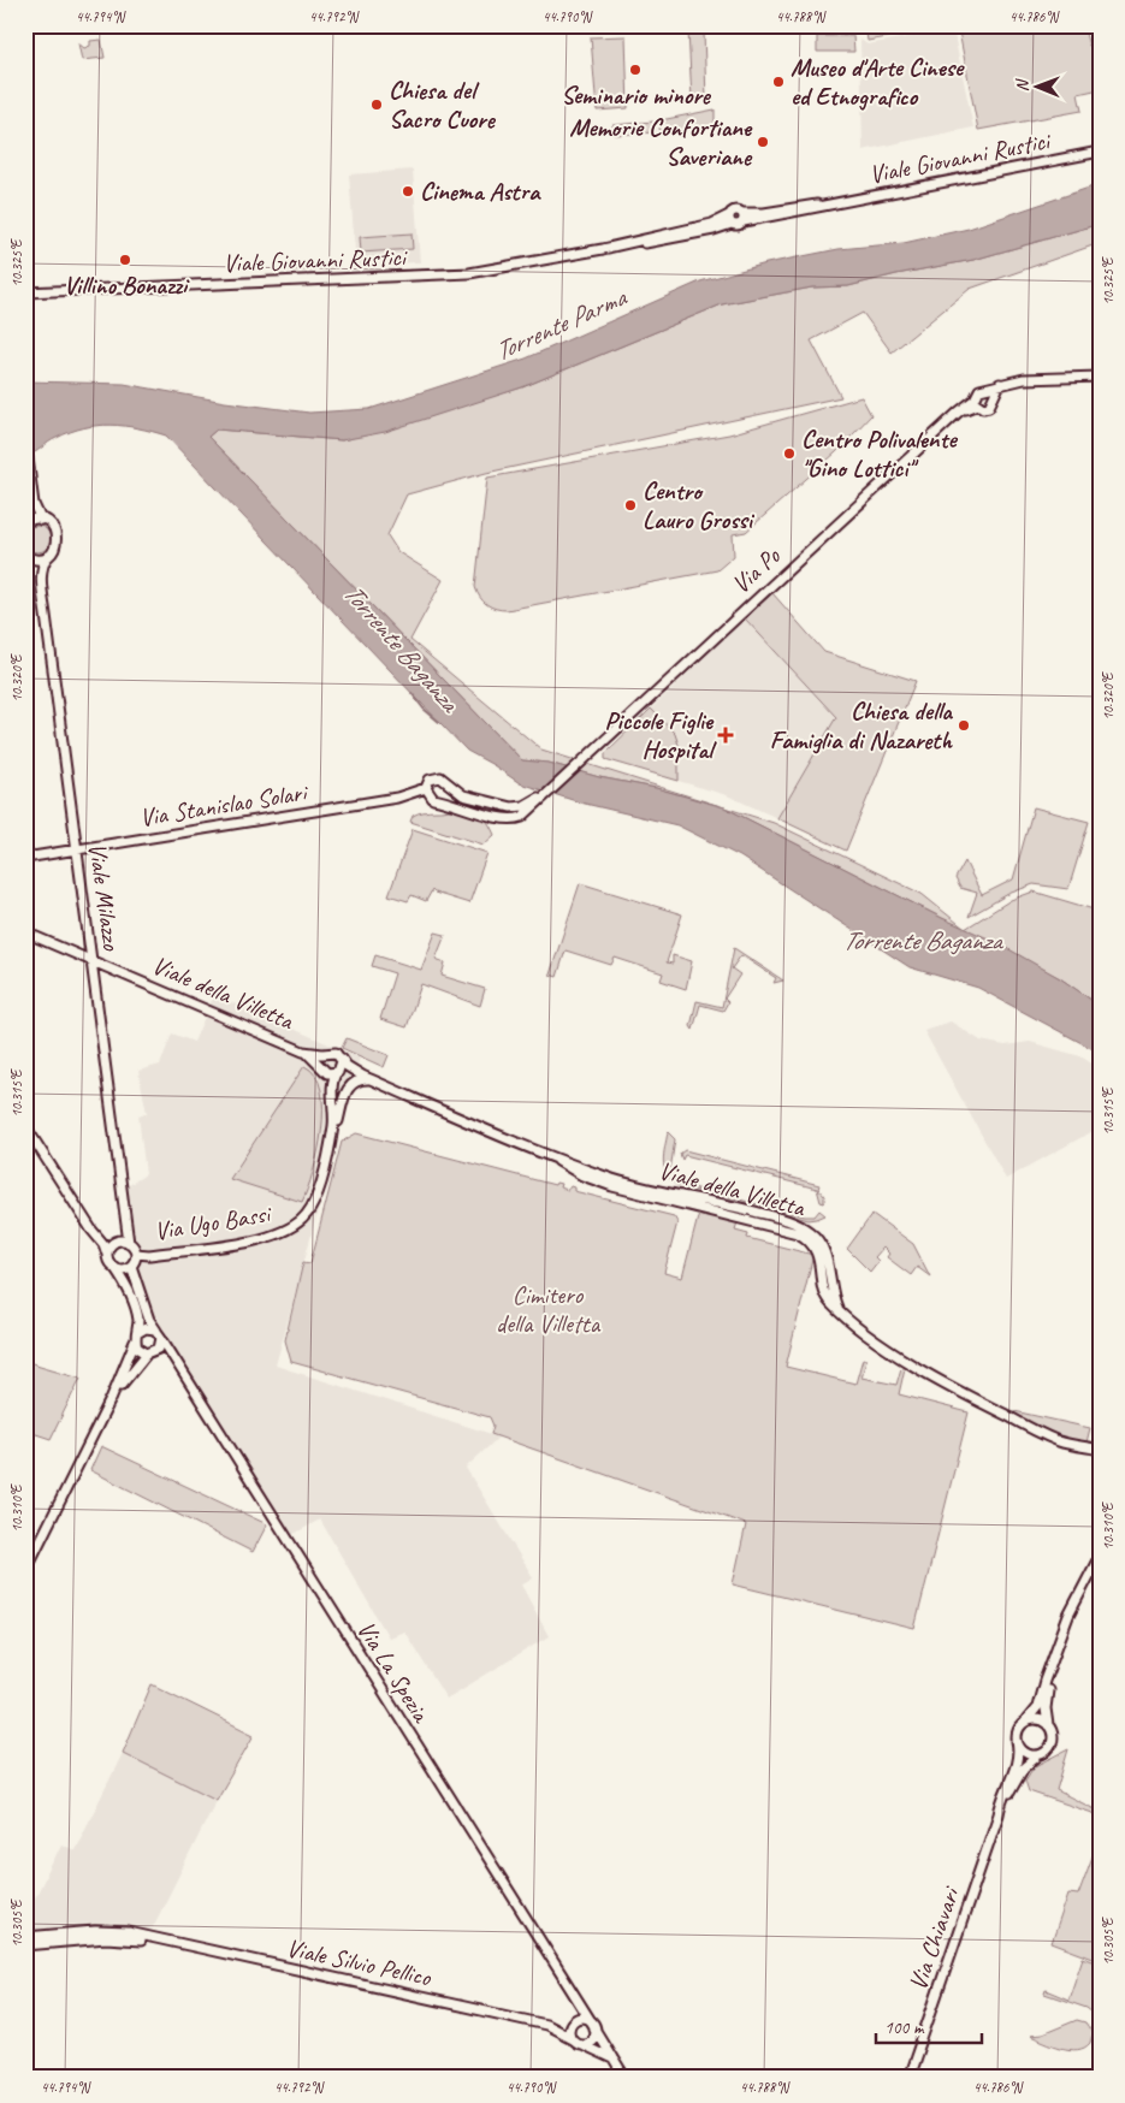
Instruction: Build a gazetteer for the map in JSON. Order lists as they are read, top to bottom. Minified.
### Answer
{"streets":{"main road":["Viale Giovanni Rustici","Via Po","Via Stanislao Solari","Viale Milazzo","Viale della Villetta","Via Ugo Bassi","Via La Spezia","Via Chiavari","Viale Silvio Pellico"]},"crossings":[["Via Stanislao Solari","Viale Milazzo"],["Viale Milazzo","Viale della Villetta"],["Viale Milazzo","Via Ugo Bassi"],["Viale Milazzo","Via La Spezia"],["Viale della Villetta","Via Ugo Bassi"],["Via Ugo Bassi","Via La Spezia"],["Via La Spezia","Viale Silvio Pellico"]],"water":["Torrente Parma","Torrente Baganza"],"parks":["Cimitero della Villetta"],"places":{"other":["Seminario minore","Museo d'Arte Cinese ed Etnografico","Chiesa del Sacro Cuore","Memorie Confortiane Saveriane","Cinema Astra","Villino Bonazzi","Centro Polivalente \"Gino Lottici\"","Centro Lauro Grossi","Chiesa della Famiglia di Nazareth"],"health":["Piccole Figlie Hospital"]},"scale_bar":"100 m","north":"left","coordinates":["44.794°N","44.792°N","44.790°N","44.788°N","44.786°N","10.325°E","10.320°E","10.315°E","10.310°E","10.305°E"]}
